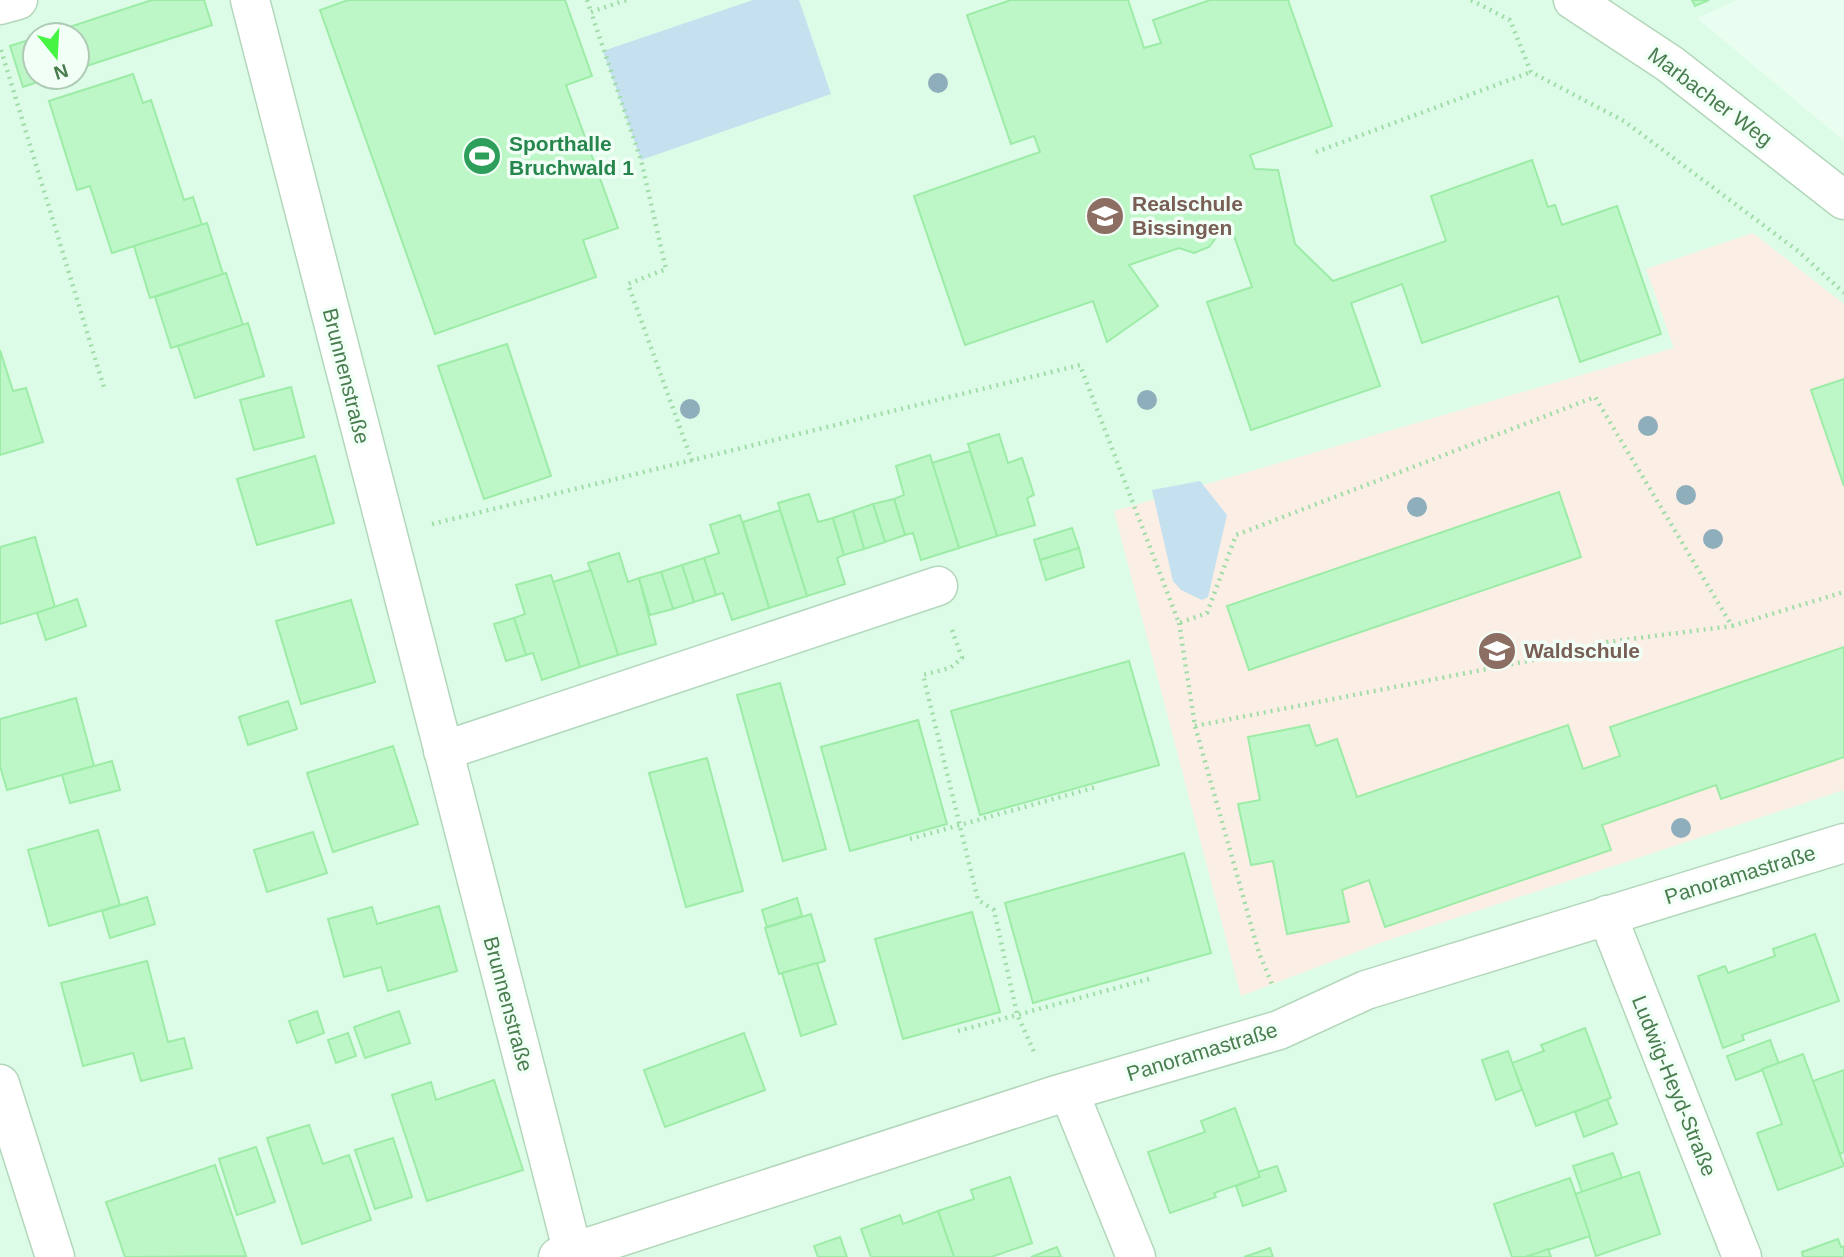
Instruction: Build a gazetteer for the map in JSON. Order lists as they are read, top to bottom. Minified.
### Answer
{"streets":{"street":["Marbacher Weg","Brunnenstraße","Panoramastraße","Ludwig-Heyd-Straße"]},"crossings":[["Brunnenstraße","Panoramastraße"],["Panoramastraße","Ludwig-Heyd-Straße"]],"places":{"sports":["Sporthalle Bruchwald 1"],"school or university":["Realschule Bissingen","Waldschule"]},"north":"bottom"}
